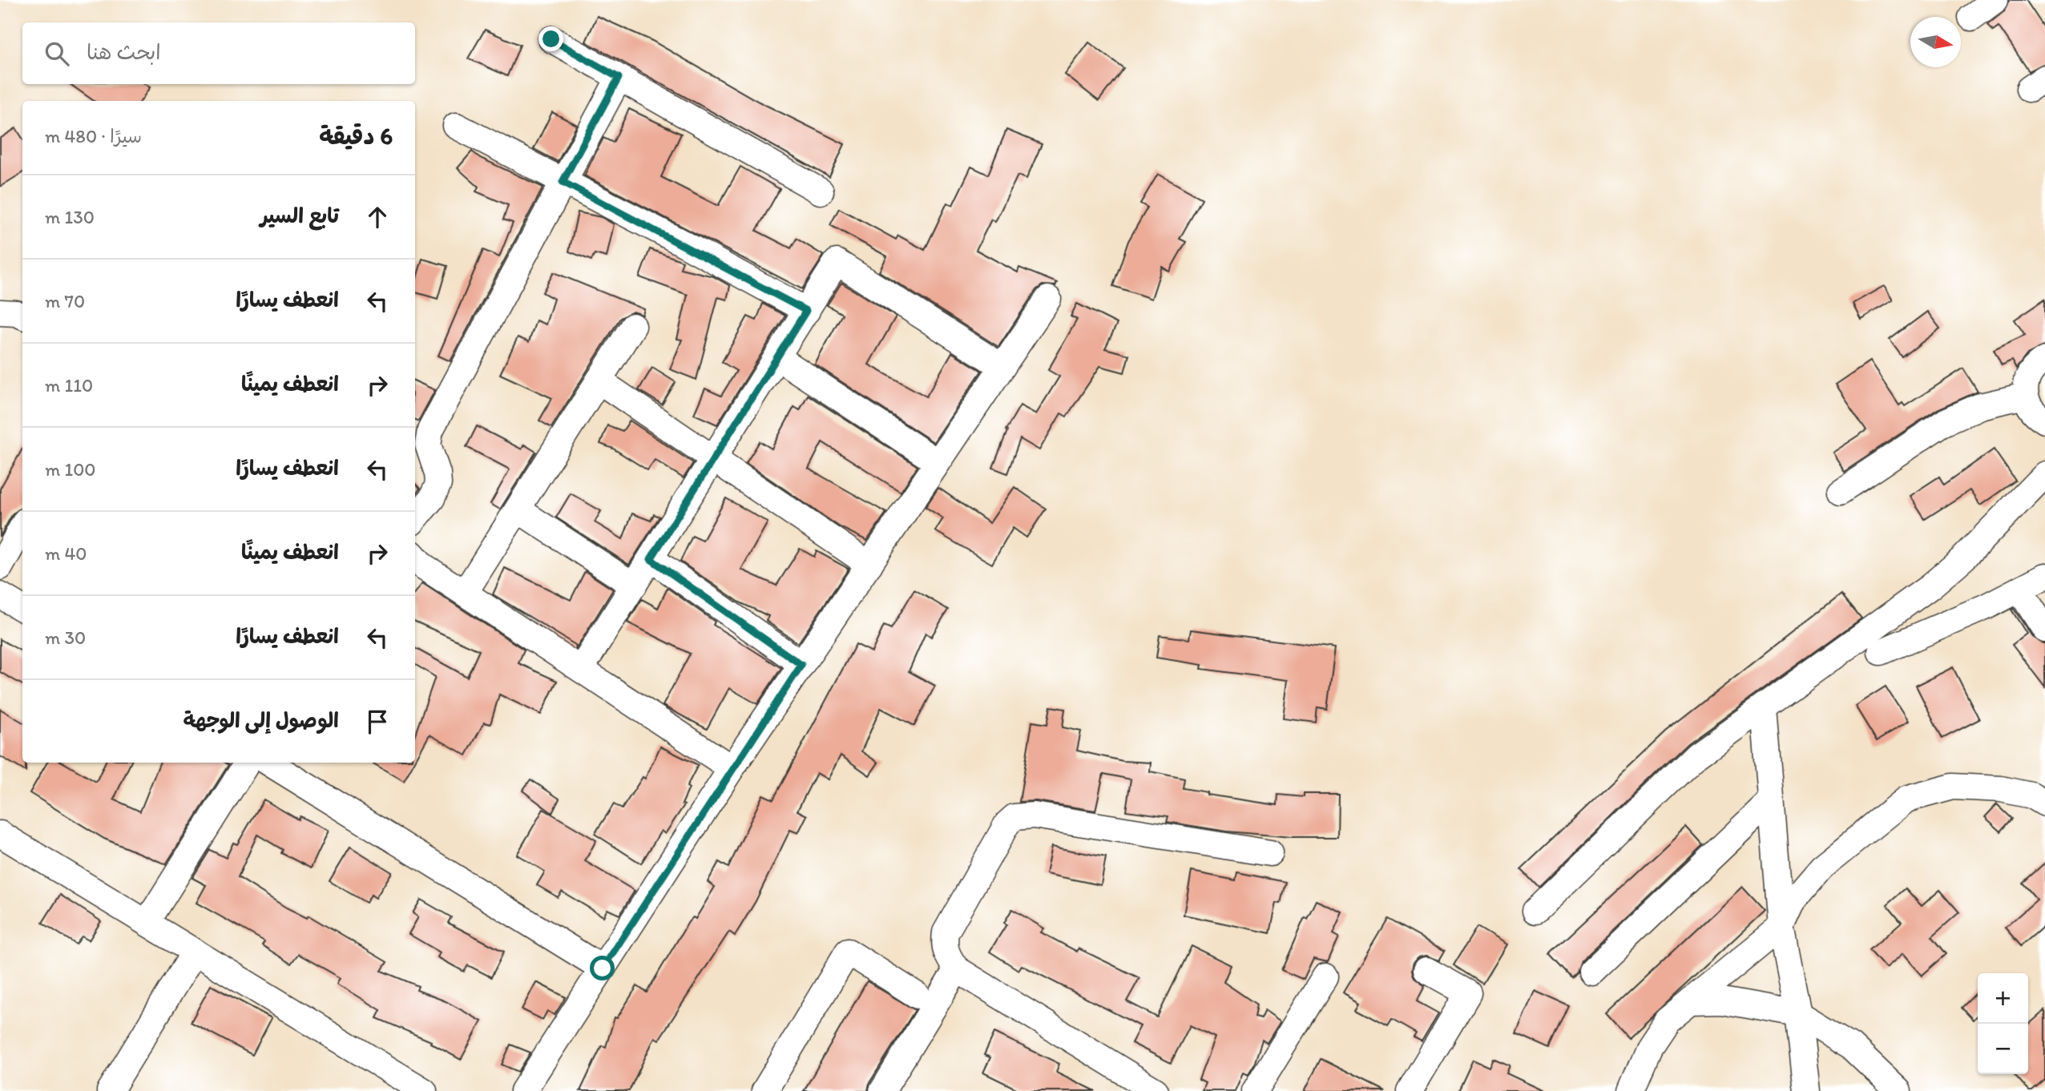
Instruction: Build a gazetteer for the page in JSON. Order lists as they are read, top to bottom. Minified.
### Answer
{"north":"right","page":{"search":"ابحث هنا","heading":["6 دقيقة","سيرًا · 480 m"],"list":[["تابع السير","130 m"],["انعطف يسارًا","70 m"],["انعطف يمينًا","110 m"],["انعطف يسارًا","100 m"],["انعطف يمينًا","40 m"],["انعطف يسارًا","30 m"],"الوصول إلى الوجهة"],"map_buttons":["+","−"]}}
